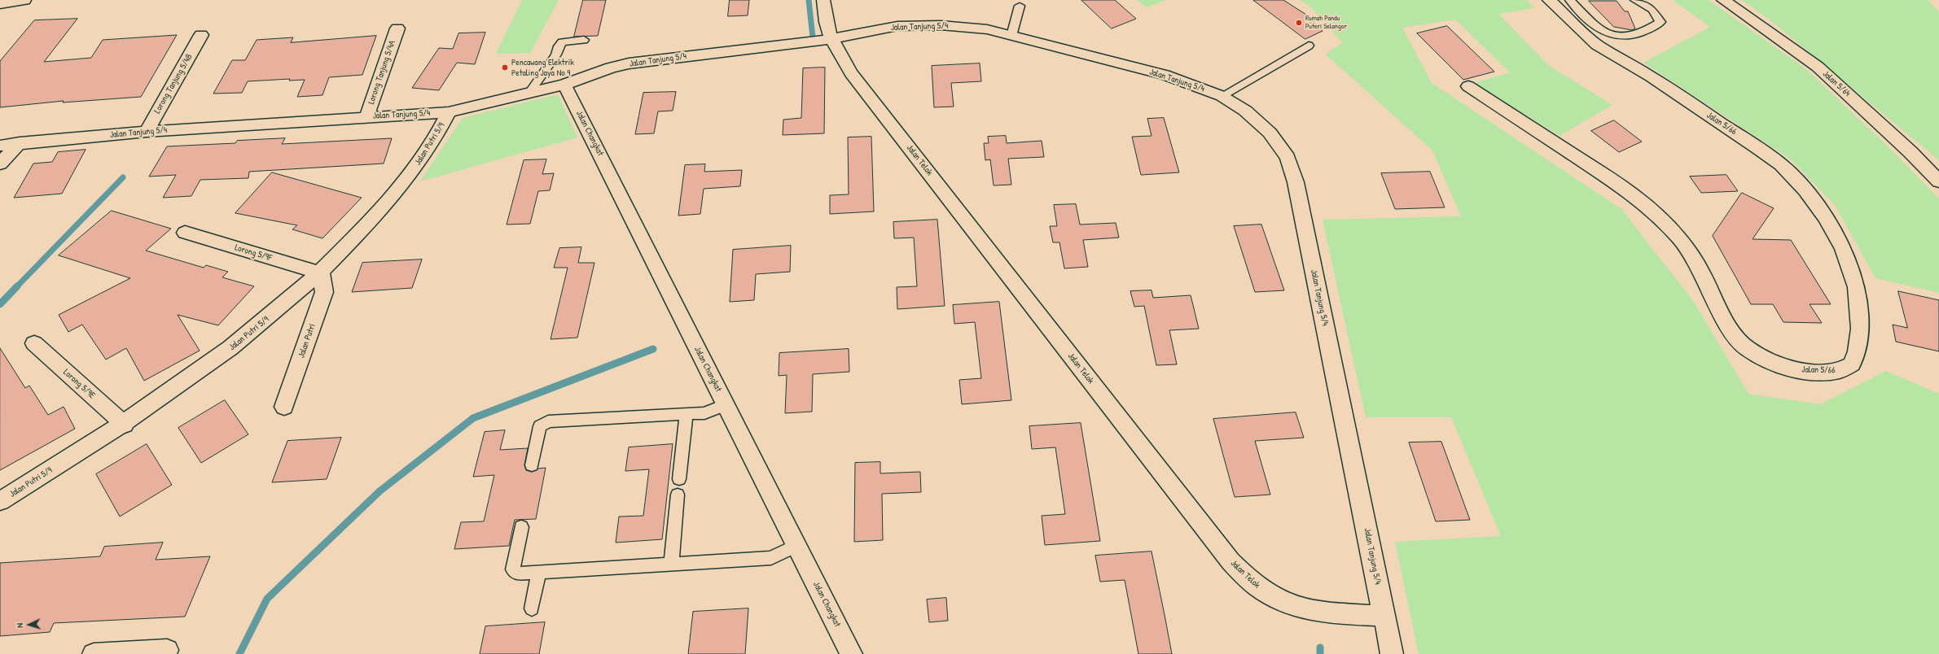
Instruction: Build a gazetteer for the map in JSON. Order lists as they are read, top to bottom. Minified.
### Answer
{"streets":{"street":["Jalan Tanjung 5/4","Lorong Tanjung 5/4A","Lorong Tanjung 5/4B","Jalan 5/64","Jalan 5/66","Jalan Changkat","Jalan Putri 5/9","Jalan Telok","Lorong 5/9F","Jalan Putri","Lorong 5/9E"]},"crossings":[["Jalan Tanjung 5/4","Lorong Tanjung 5/4A"],["Jalan Tanjung 5/4","Lorong Tanjung 5/4B"],["Jalan Tanjung 5/4","Jalan Changkat"],["Jalan Tanjung 5/4","Jalan Putri 5/9"],["Jalan Tanjung 5/4","Jalan Telok"],["Jalan Putri 5/9","Lorong 5/9F"],["Jalan Putri 5/9","Jalan Putri"],["Jalan Putri 5/9","Lorong 5/9E"],["Lorong 5/9F","Jalan Putri"]],"places":["Rumah Pandu Puteri Selangor","Pencawang Elektrik Petaling Jaya No 9"],"north":"left"}
